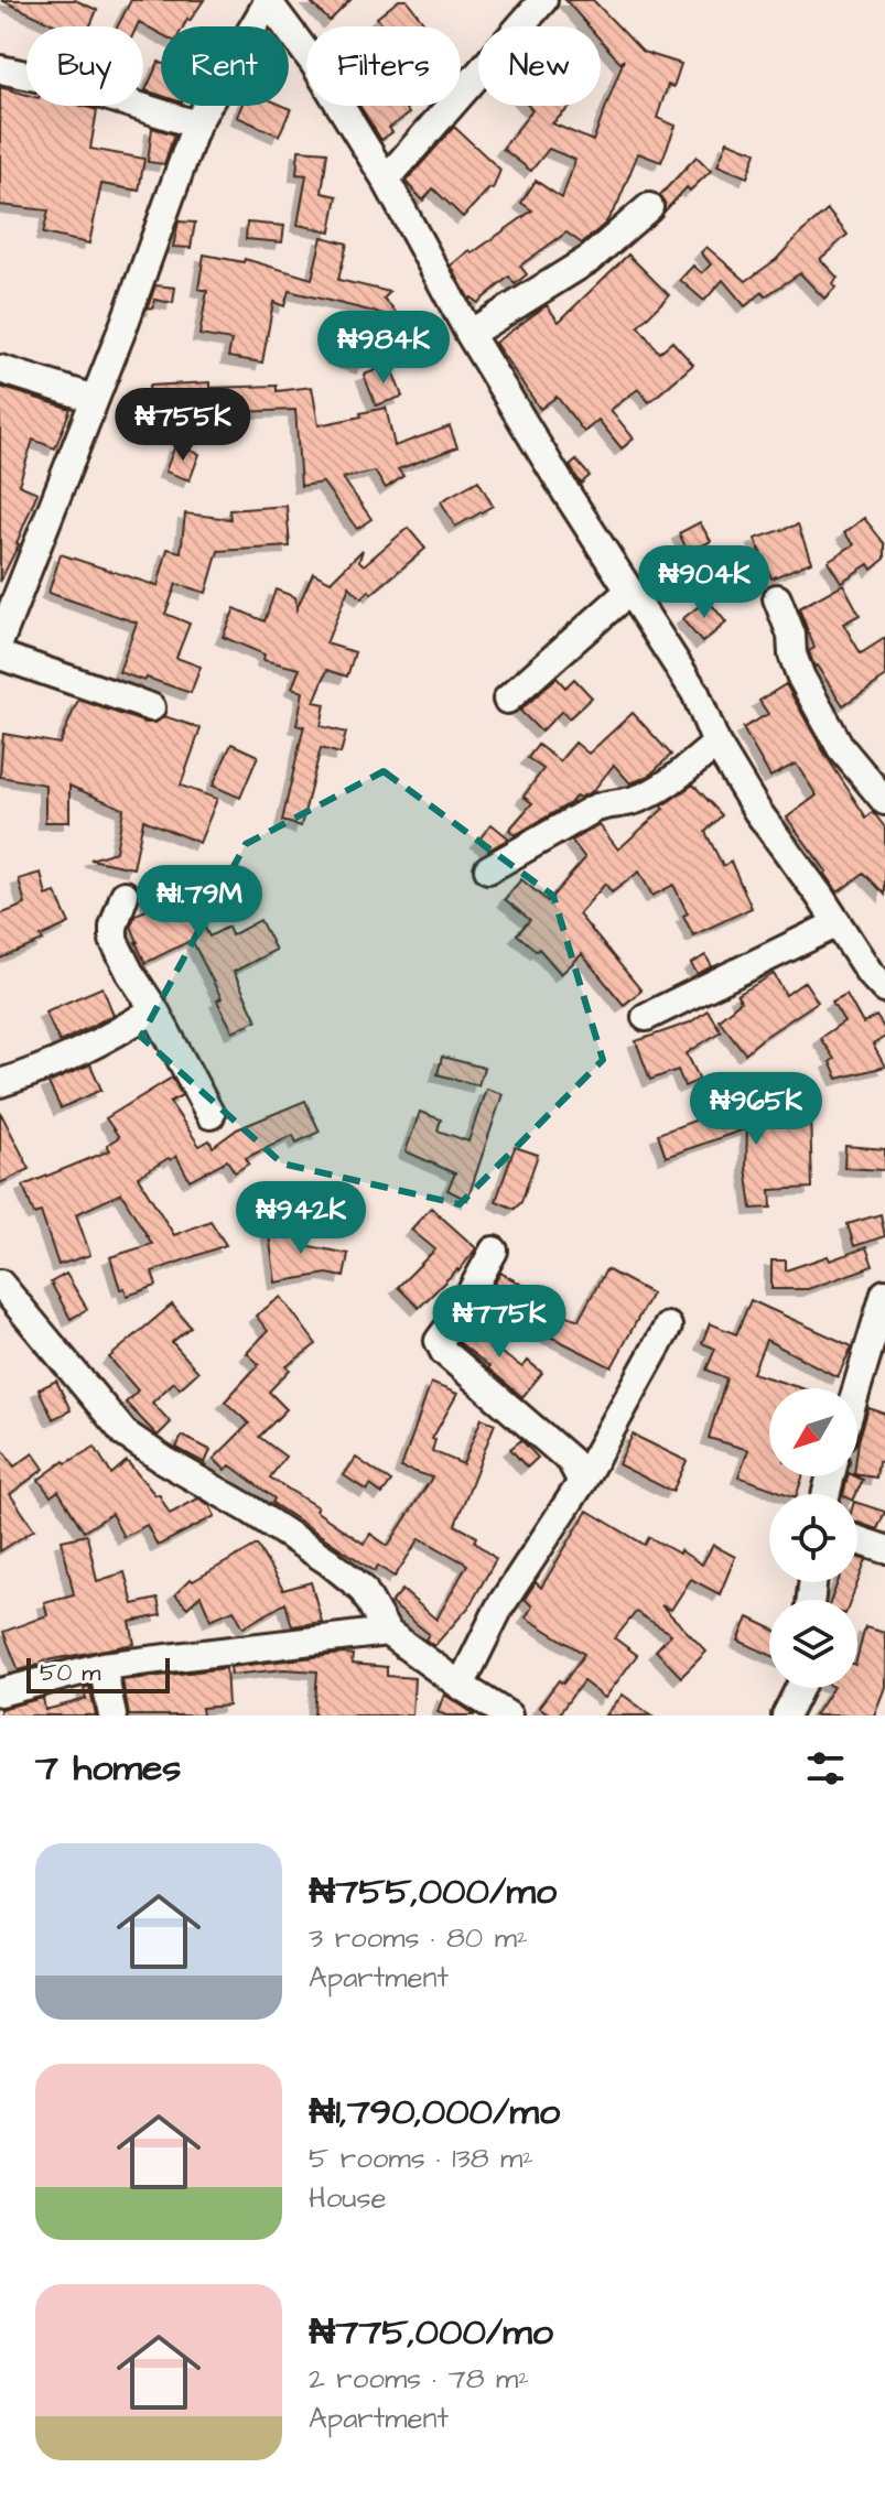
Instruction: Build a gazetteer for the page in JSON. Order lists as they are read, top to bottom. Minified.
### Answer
{"scale_bar":"50 m","north":"bottom left","page":{"chip":["Buy","Rent","Filters","New"],"price":["₦984K","₦755K","₦904K","₦1.79M","₦965K","₦942K","₦775K"],"scale":"50 m","heading":"7 homes","list":[{"name":"₦755,000/mo","note":"3 rooms · 80 m² · Apartment"},{"name":"₦1,790,000/mo","note":"5 rooms · 138 m² · House"},{"name":"₦775,000/mo","note":"2 rooms · 78 m² · Apartment"}]}}
